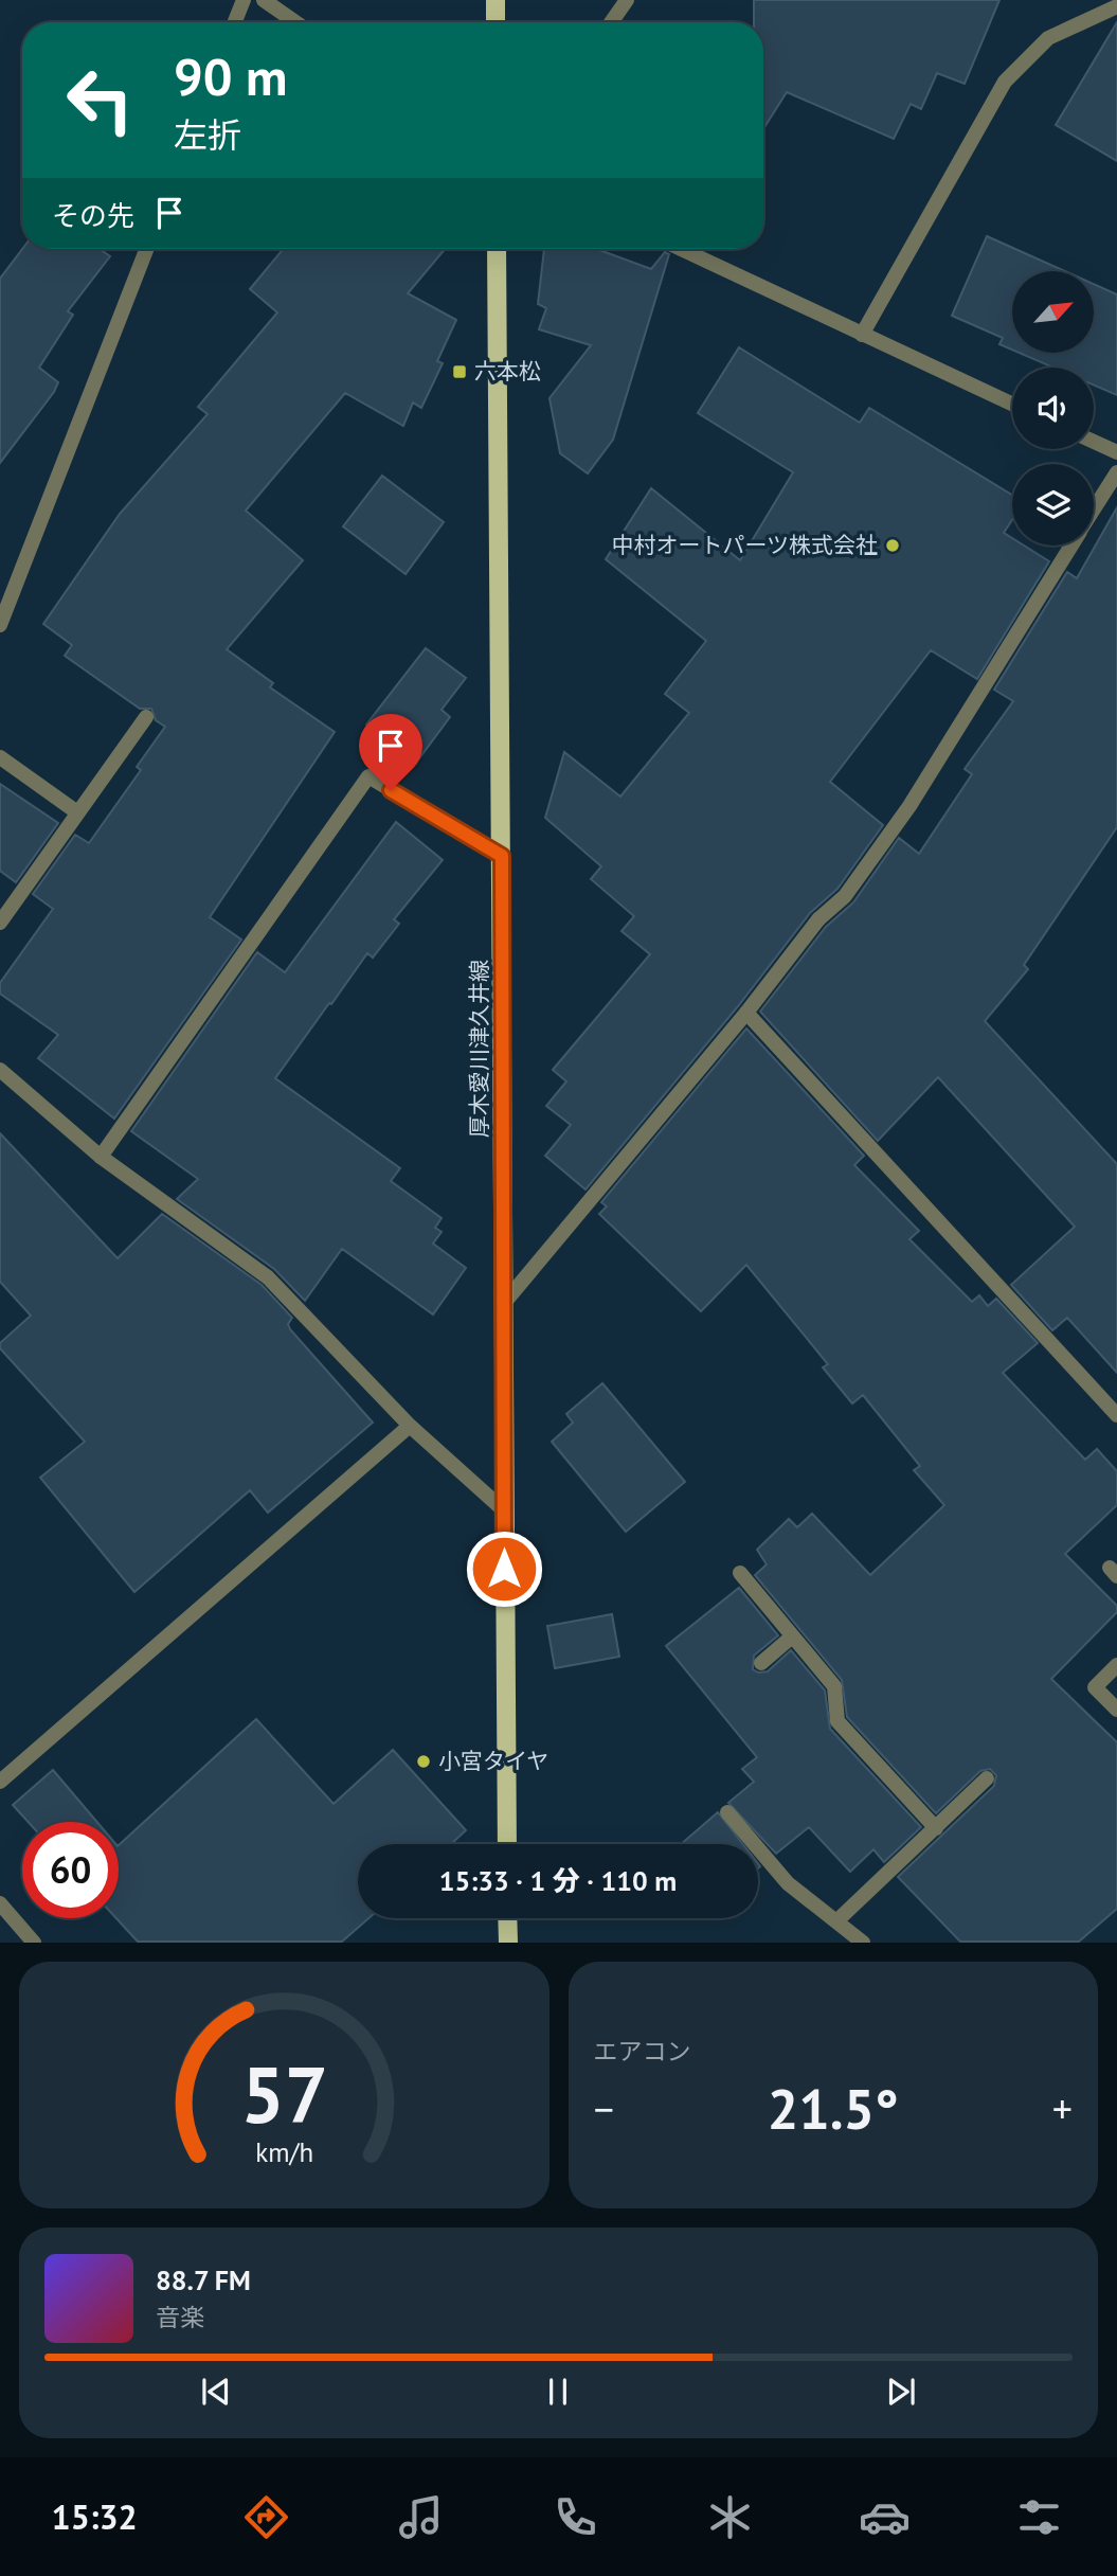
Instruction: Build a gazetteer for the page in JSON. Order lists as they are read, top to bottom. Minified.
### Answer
{"streets":{"main road":["厚木愛川津久井線"]},"places":{"transit":["六本松"],"other":["中村オートパーツ株式会社","小宮タイヤ"]},"north":"top right","page":{"turn":["90 m","左折"],"then":"その先","limit":"60","trip":"15:33 · 1 分 · 110 m","tile":"エアコン","heat":["−","21.5°","+"],"song":["88.7 FM","音楽"],"tabs":"15:32","gauge":["57","km/h"]}}
